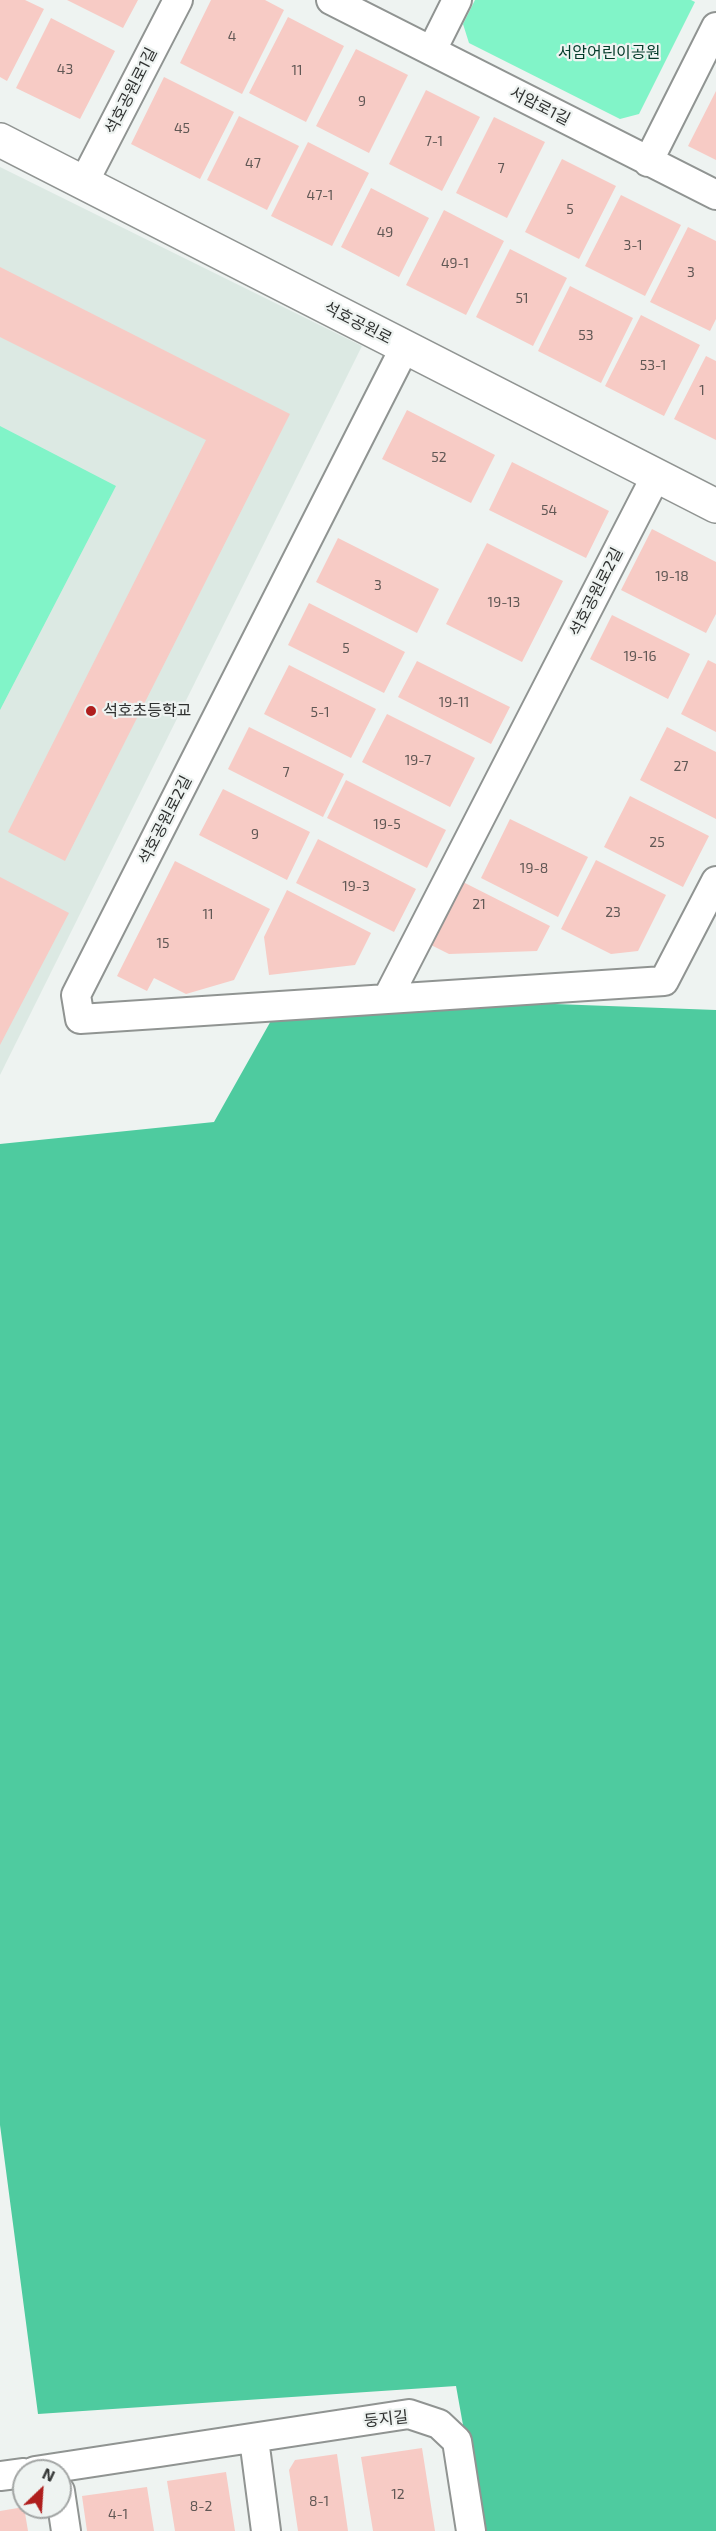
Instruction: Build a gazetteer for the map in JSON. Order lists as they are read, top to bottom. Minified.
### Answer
{"streets":{"street":["석호공원로1길","서암로1길","석호공원로","석호공원로2길","둥지길"]},"crossings":[["석호공원로1길","석호공원로"],["석호공원로","석호공원로2길"]],"parks":["서암어린이공원"],"places":["석호초등학교"],"house_numbers":["4","43","11","9","45","7-1","47","7","47-1","5","49","3-1","49-1","3","51","53","53-1","1","52","54","19-18","3","19-13","5","19-16","19-11","5-1","19-7","27","7","19-5","9","25","19-8","19-3","21","23","11","15","12","8-1","8-2","4-1"],"north":"top right"}
